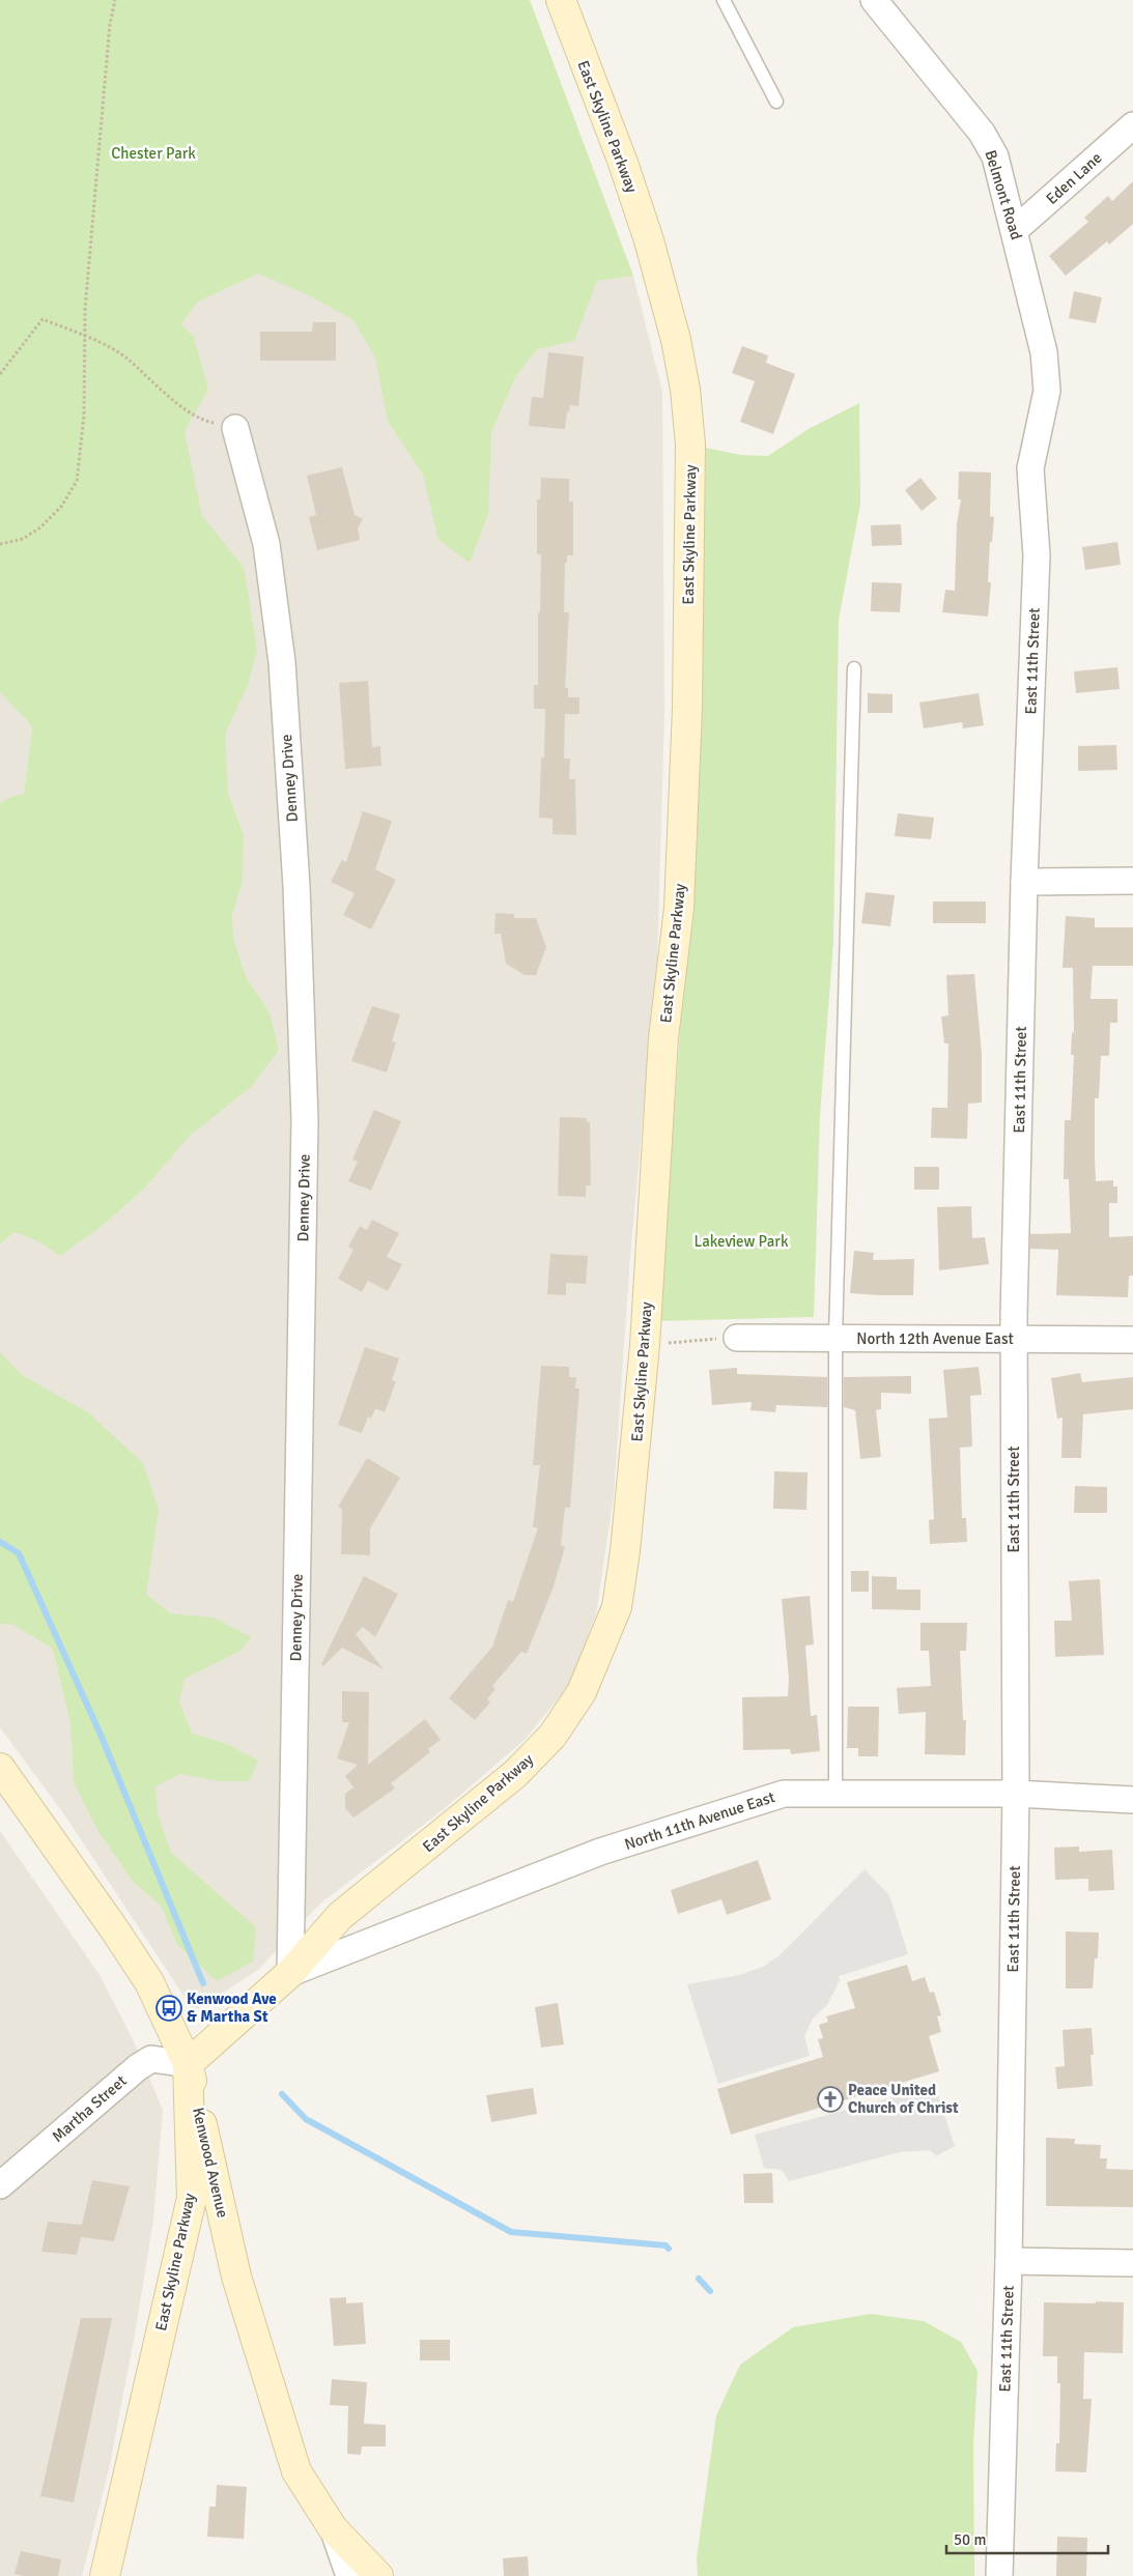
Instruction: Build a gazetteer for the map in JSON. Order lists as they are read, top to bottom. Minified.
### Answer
{"streets":{"street":["East Skyline Parkway","Eden Lane","Belmont Road","East 11th Street","Denney Drive","North 12th Avenue East","North 11th Avenue East","Martha Street","Kenwood Avenue"]},"crossings":[["East Skyline Parkway","Denney Drive"],["East Skyline Parkway","North 11th Avenue East"],["East Skyline Parkway","Martha Street"],["East Skyline Parkway","Kenwood Avenue"],["Eden Lane","Belmont Road"],["Belmont Road","East 11th Street"],["East 11th Street","North 12th Avenue East"],["East 11th Street","North 11th Avenue East"],["Denney Drive","North 11th Avenue East"],["Martha Street","Kenwood Avenue"]],"parks":["Chester Park","Lakeview Park"],"places":{"bus stop":["Kenwood Ave & Martha St"],"church":["Peace United Church of Christ"]},"scale_bar":"50 m"}
